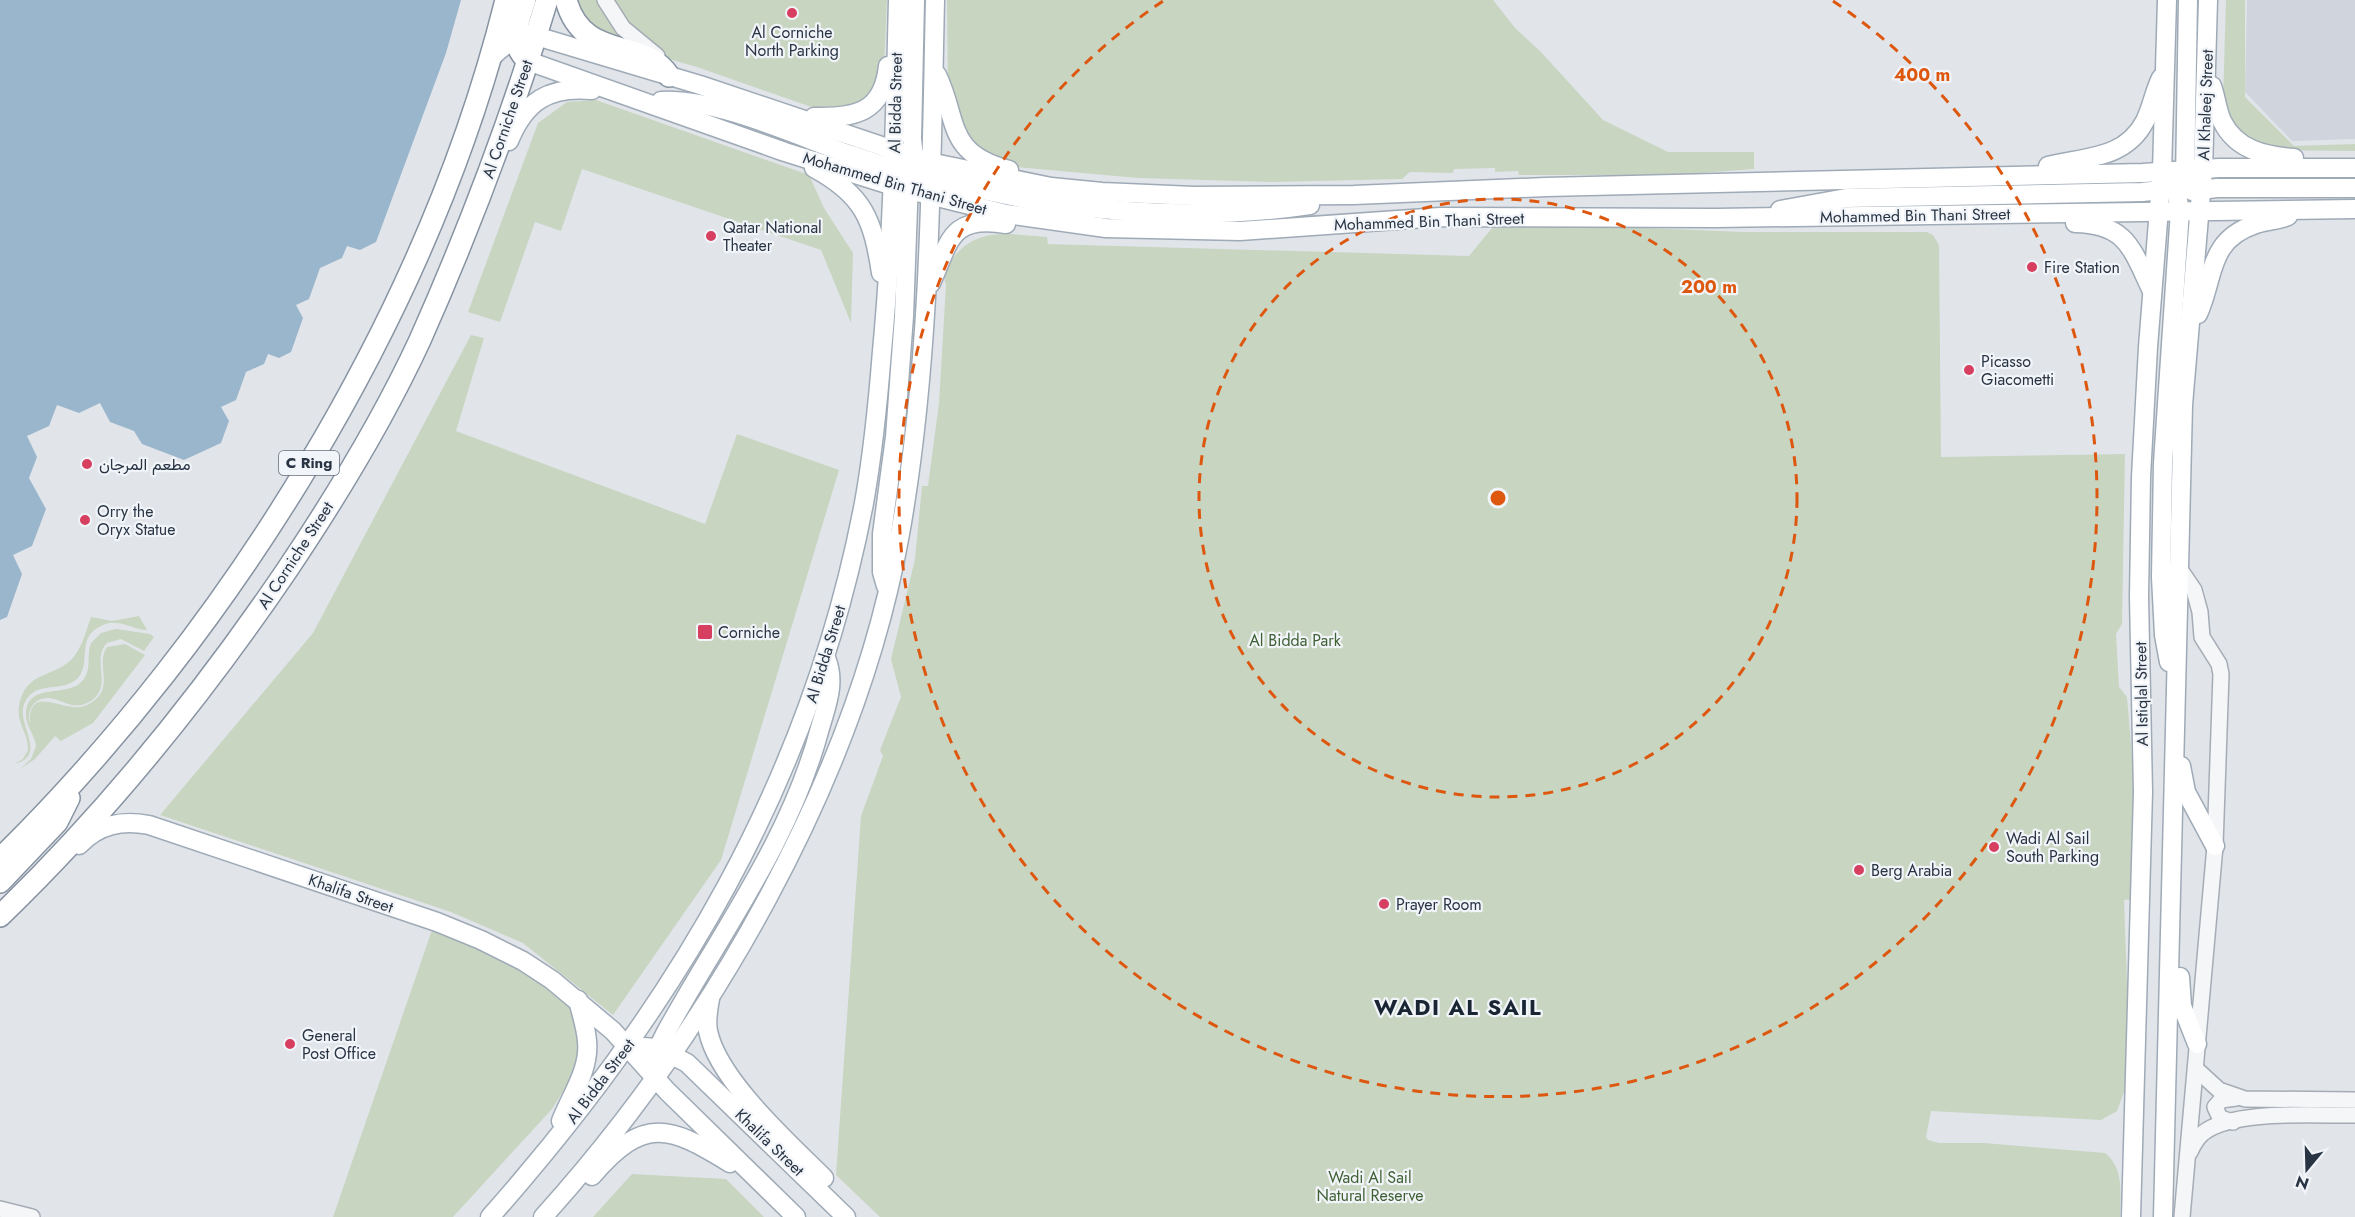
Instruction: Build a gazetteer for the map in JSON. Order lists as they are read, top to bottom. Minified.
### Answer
{"streets":{"highway":["Al Corniche Street","C Ring"],"main road":["Al Bidda Street","Al Khaleej Street","Mohammed Bin Thani Street","Al Istiqlal Street","Khalifa Street"]},"crossings":[["Al Bidda Street","Mohammed Bin Thani Street"],["Al Bidda Street","Khalifa Street"],["Al Khaleej Street","Al Istiqlal Street"],["Al Corniche Street","Mohammed Bin Thani Street"],["Al Corniche Street","Khalifa Street"],["Mohammed Bin Thani Street","Al Istiqlal Street"]],"districts":["WADI AL SAIL"],"parks":["Al Bidda Park","Wadi Al Sail Natural Reserve"],"places":{"other":["Al Corniche North Parking","Qatar National Theater","Fire Station","Picasso Giacometti","مطعم المرجان","Orry the Oryx Statue","Wadi Al Sail South Parking","Berg Arabia","Prayer Room","General Post Office"],"transit":["Corniche"]},"north":"bottom","rings":["400 m","200 m"]}
